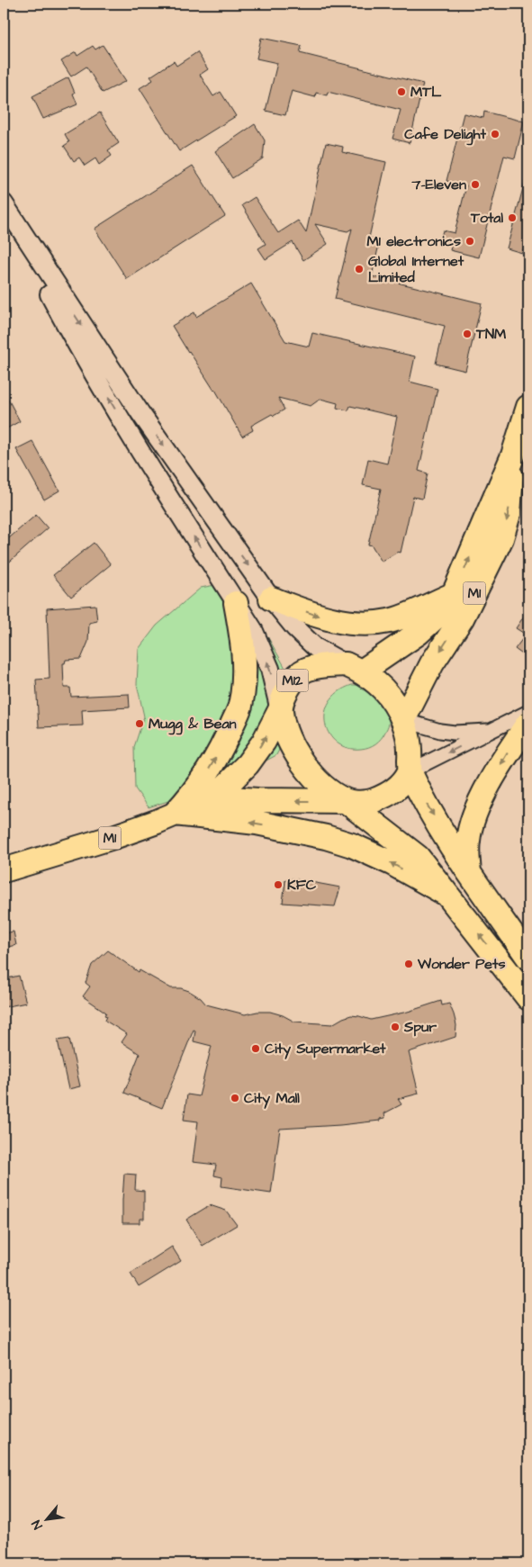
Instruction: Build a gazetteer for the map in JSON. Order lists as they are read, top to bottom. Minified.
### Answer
{"streets":{"highway":["M1","M12"]},"crossings":[["M1","M12"]],"places":["MTL","Cafe Delight","7-Eleven","Total","M1 electronics","Global Internet Limited","TNM","Mugg & Bean","KFC","Wonder Pets","Spur","City Supermarket","City Mall"],"north":"bottom left"}
